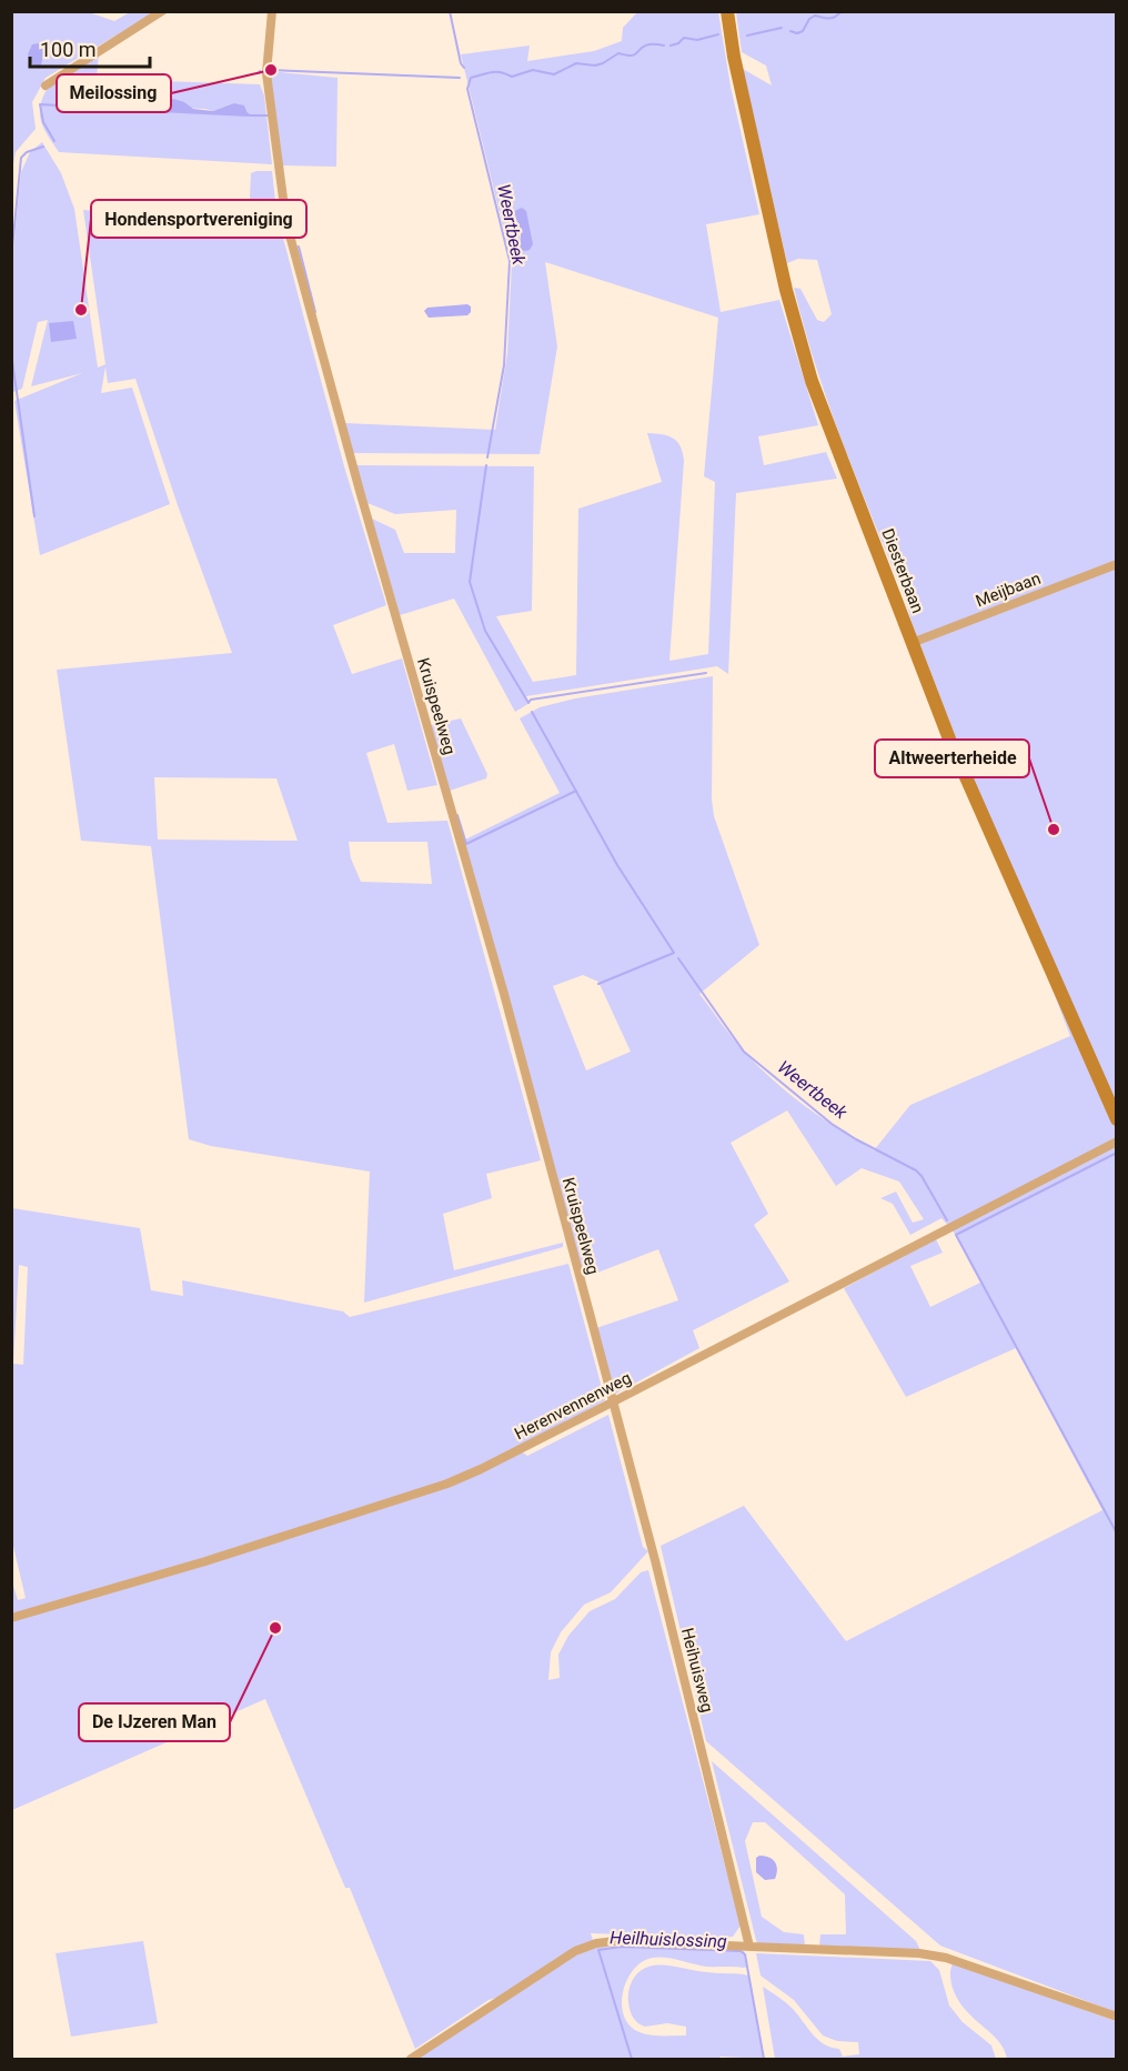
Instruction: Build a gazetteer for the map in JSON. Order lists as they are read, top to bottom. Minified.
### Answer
{"streets":{"street":["Diesterbaan","Meijbaan","Kruispeelweg","Herenvennenweg","Heihuisweg"]},"crossings":[["Diesterbaan","Meijbaan"],["Kruispeelweg","Herenvennenweg"],["Kruispeelweg","Heihuisweg"],["Herenvennenweg","Heihuisweg"]],"water":["Weertbeek","Heilhuislossing"],"places":["Meilossing","Hondensportvereniging","Altweerterheide","De IJzeren Man"],"scale_bar":"100 m"}
